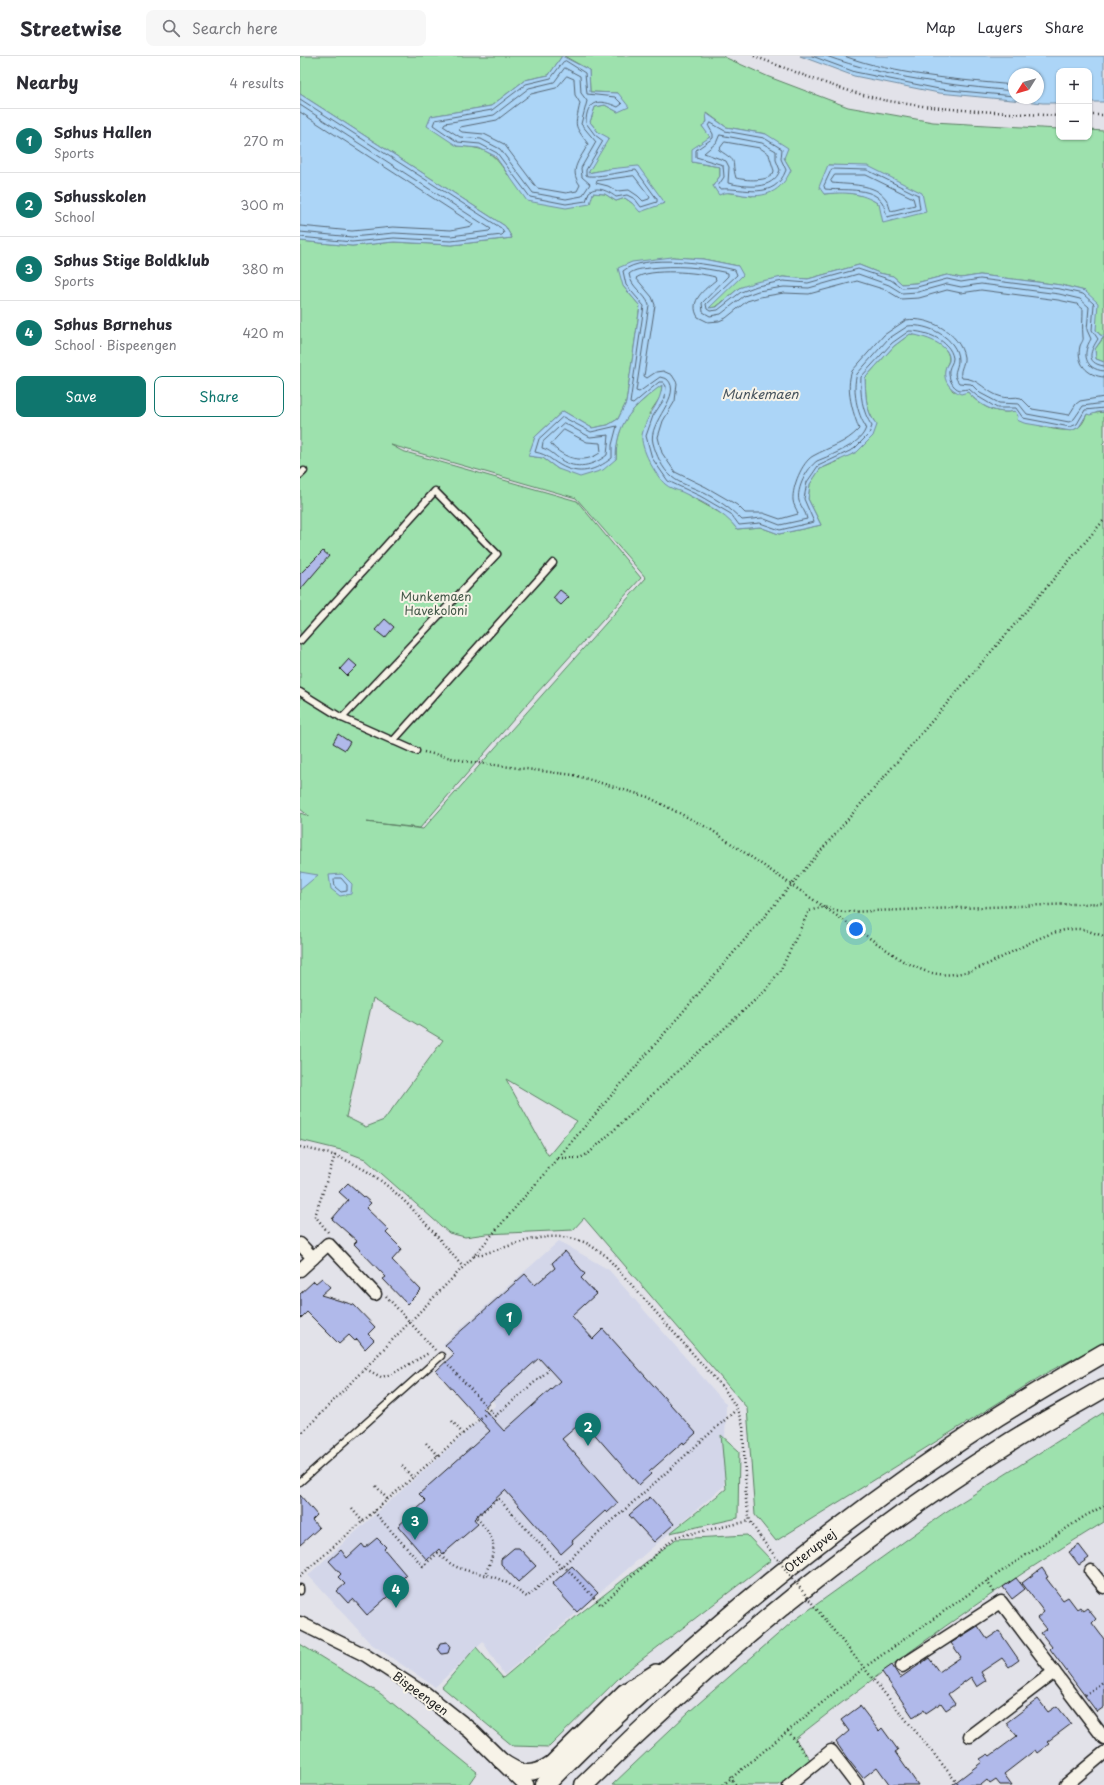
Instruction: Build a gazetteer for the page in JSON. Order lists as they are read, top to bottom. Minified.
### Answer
{"streets":{"main road":["Otterupvej"],"street":["Bispeengen"]},"water":["Munkemaen"],"parks":["Munkemaen Havekoloni"],"north":"bottom left","page":{"header":"Streetwise","search":"Search here","nav":["Map","Layers","Share"],"heading":["Nearby","4 results"],"map_buttons":["+","−"],"list":[{"mark":"1","name":"Søhus Hallen","note":"Sports","value":"270 m"},{"mark":"2","name":"Søhusskolen","note":"School","value":"300 m"},{"mark":"3","name":"Søhus Stige Boldklub","note":"Sports","value":"380 m"},{"mark":"4","name":"Søhus Børnehus","note":"School · Bispeengen","value":"420 m"}],"buttons":["Save","Share"],"pins":["1","2","3","4"]}}
